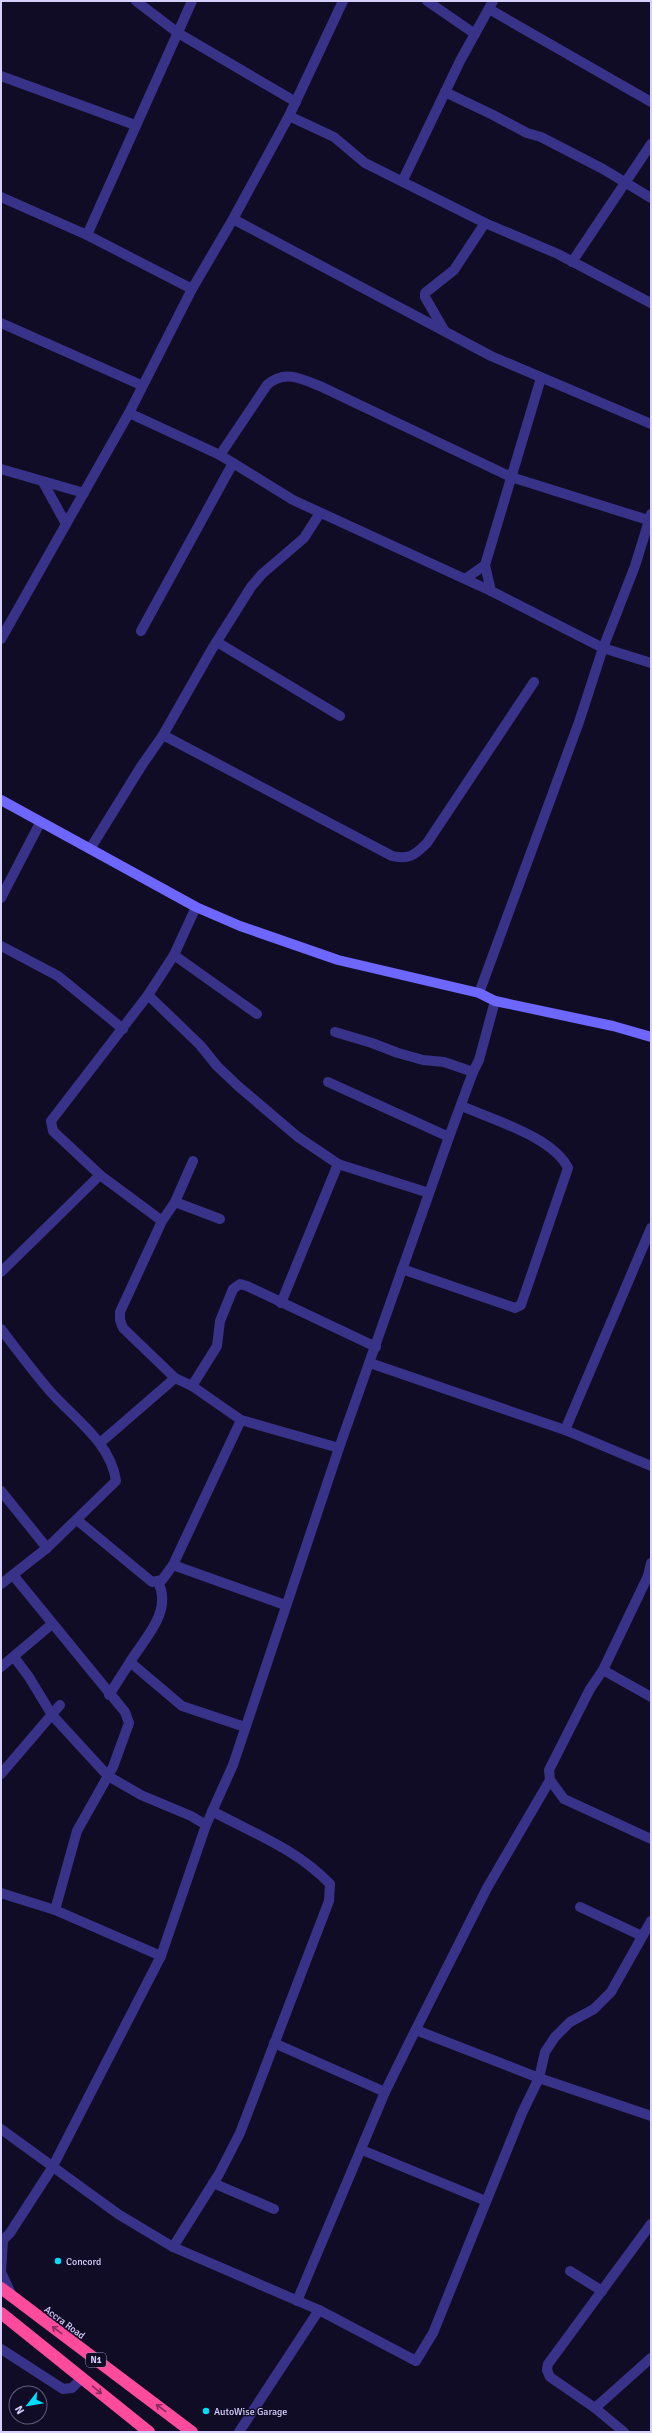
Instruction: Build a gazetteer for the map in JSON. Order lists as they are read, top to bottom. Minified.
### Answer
{"streets":{"highway":["Accra Road","N1"]},"places":["Concord","AutoWise Garage"],"north":"bottom left"}
